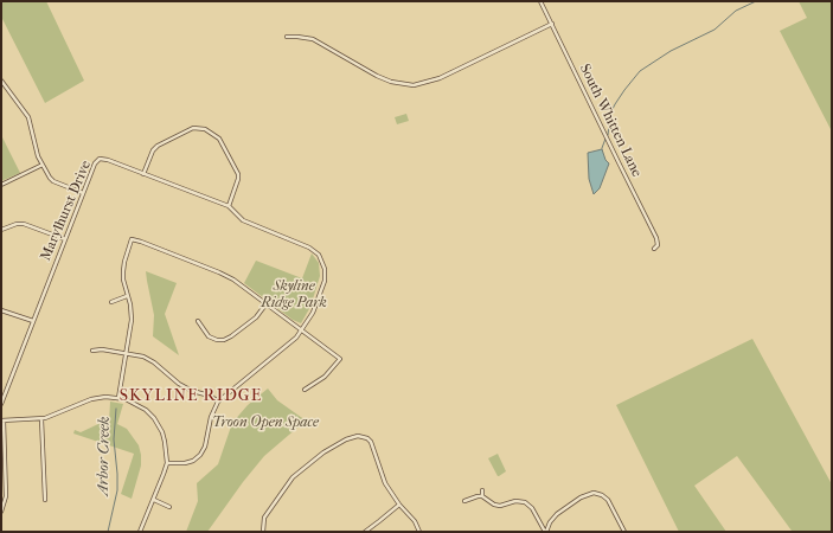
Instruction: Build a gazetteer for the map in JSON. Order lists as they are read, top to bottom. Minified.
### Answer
{"streets":{"street":["South Whitten Lane","Marylhurst Drive"]},"districts":["SKYLINE RIDGE"],"water":["Arbor Creek"],"parks":["Skyline Ridge Park","Troon Open Space"]}
